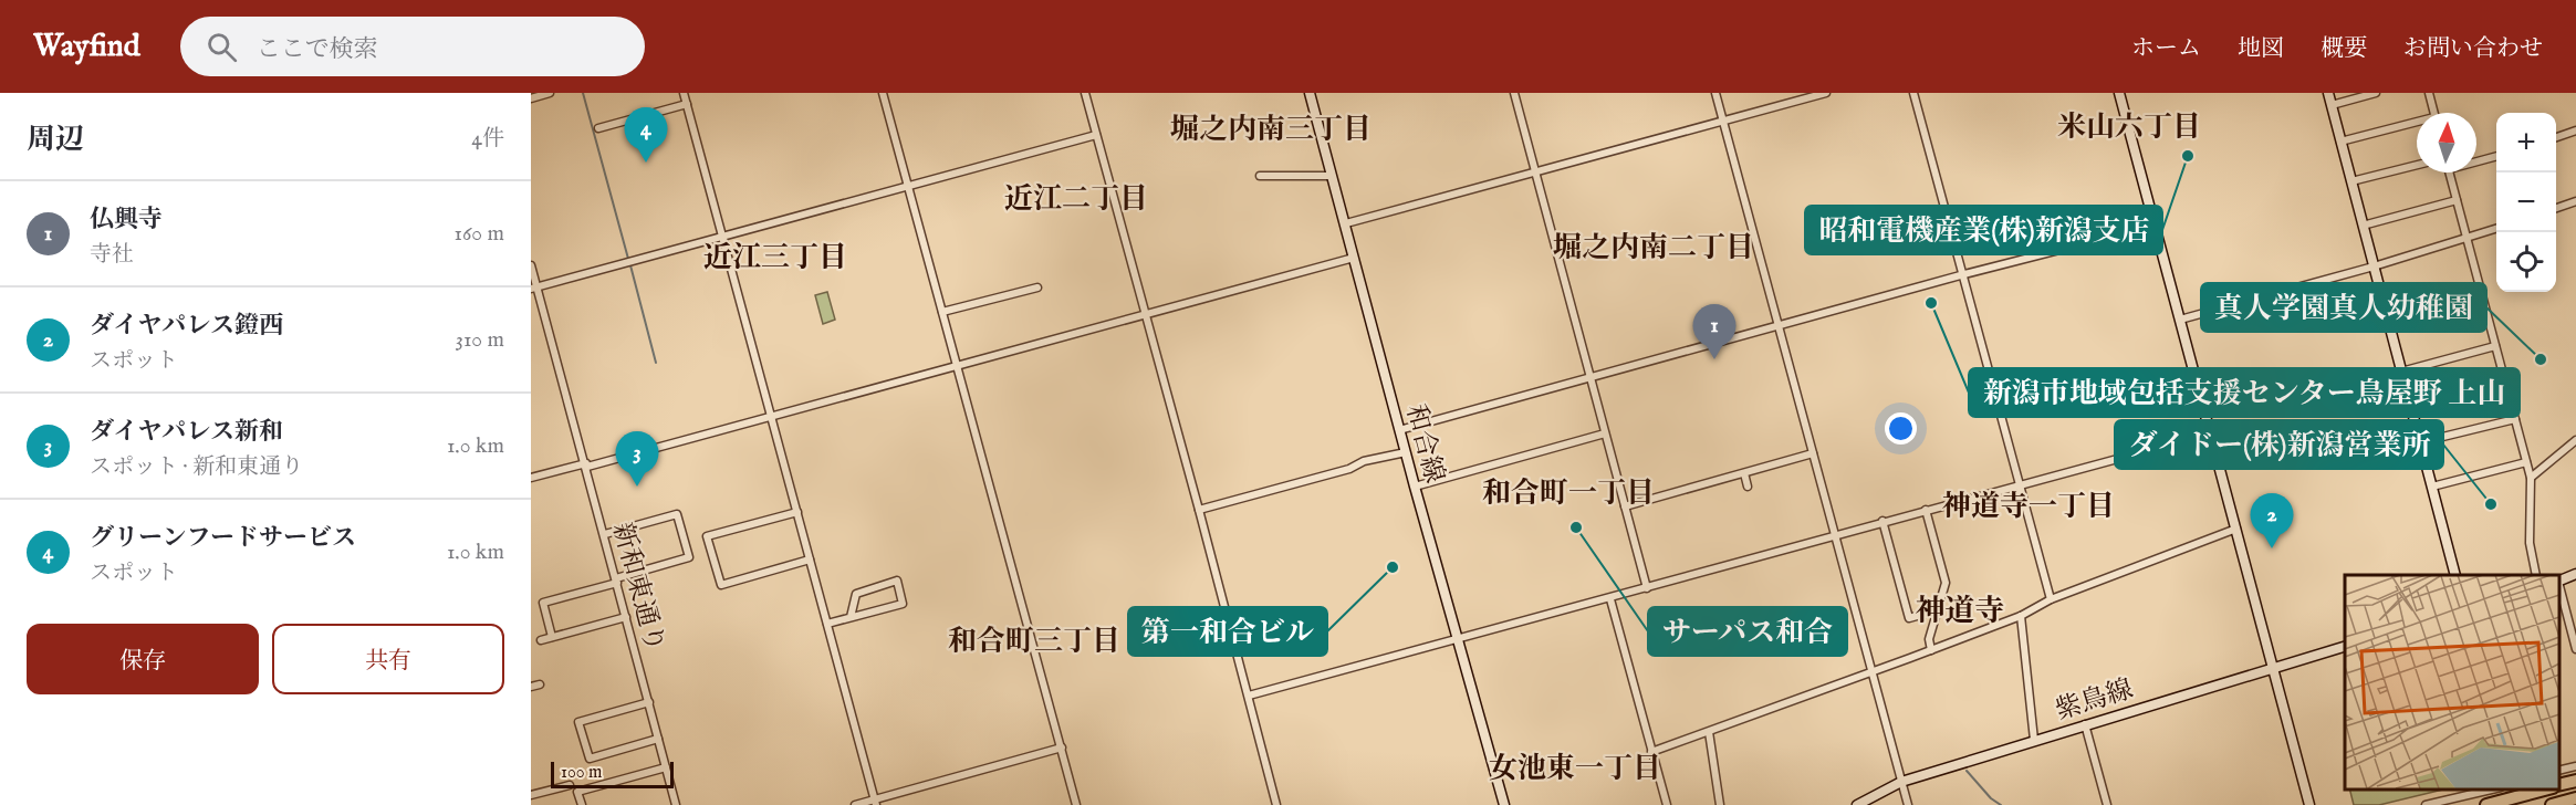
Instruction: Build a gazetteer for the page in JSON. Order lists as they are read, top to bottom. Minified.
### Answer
{"streets":{"street":["和合線","新和東通り","紫鳥線"]},"districts":["米山六丁目","堀之内南三丁目","近江二丁目","堀之内南二丁目","近江三丁目","和合町一丁目","神道寺一丁目","神道寺","和合町三丁目","女池東一丁目"],"places":["昭和電機産業(株)新潟支店","新潟市地域包括支援センター鳥屋野 上山","真人学園真人幼稚園","ダイドー(株)新潟営業所","サーパス和合","第一和合ビル"],"scale_bar":"100 m","north":"top","page":{"header":"Wayfind","search":"ここで検索","nav":["ホーム","地図","概要","お問い合わせ"],"heading":["周辺","4件"],"pins":["4","1","3","2"],"map_buttons":["+","−"],"list":[{"mark":"1","name":"仏興寺","note":"寺社","value":"160 m"},{"mark":"2","name":"ダイヤパレス鐙西","note":"スポット","value":"310 m"},{"mark":"3","name":"ダイヤパレス新和","note":"スポット · 新和東通り","value":"1.0 km"},{"mark":"4","name":"グリーンフードサービス","note":"スポット","value":"1.0 km"}],"buttons":["保存","共有"],"scale":"100 m"}}
